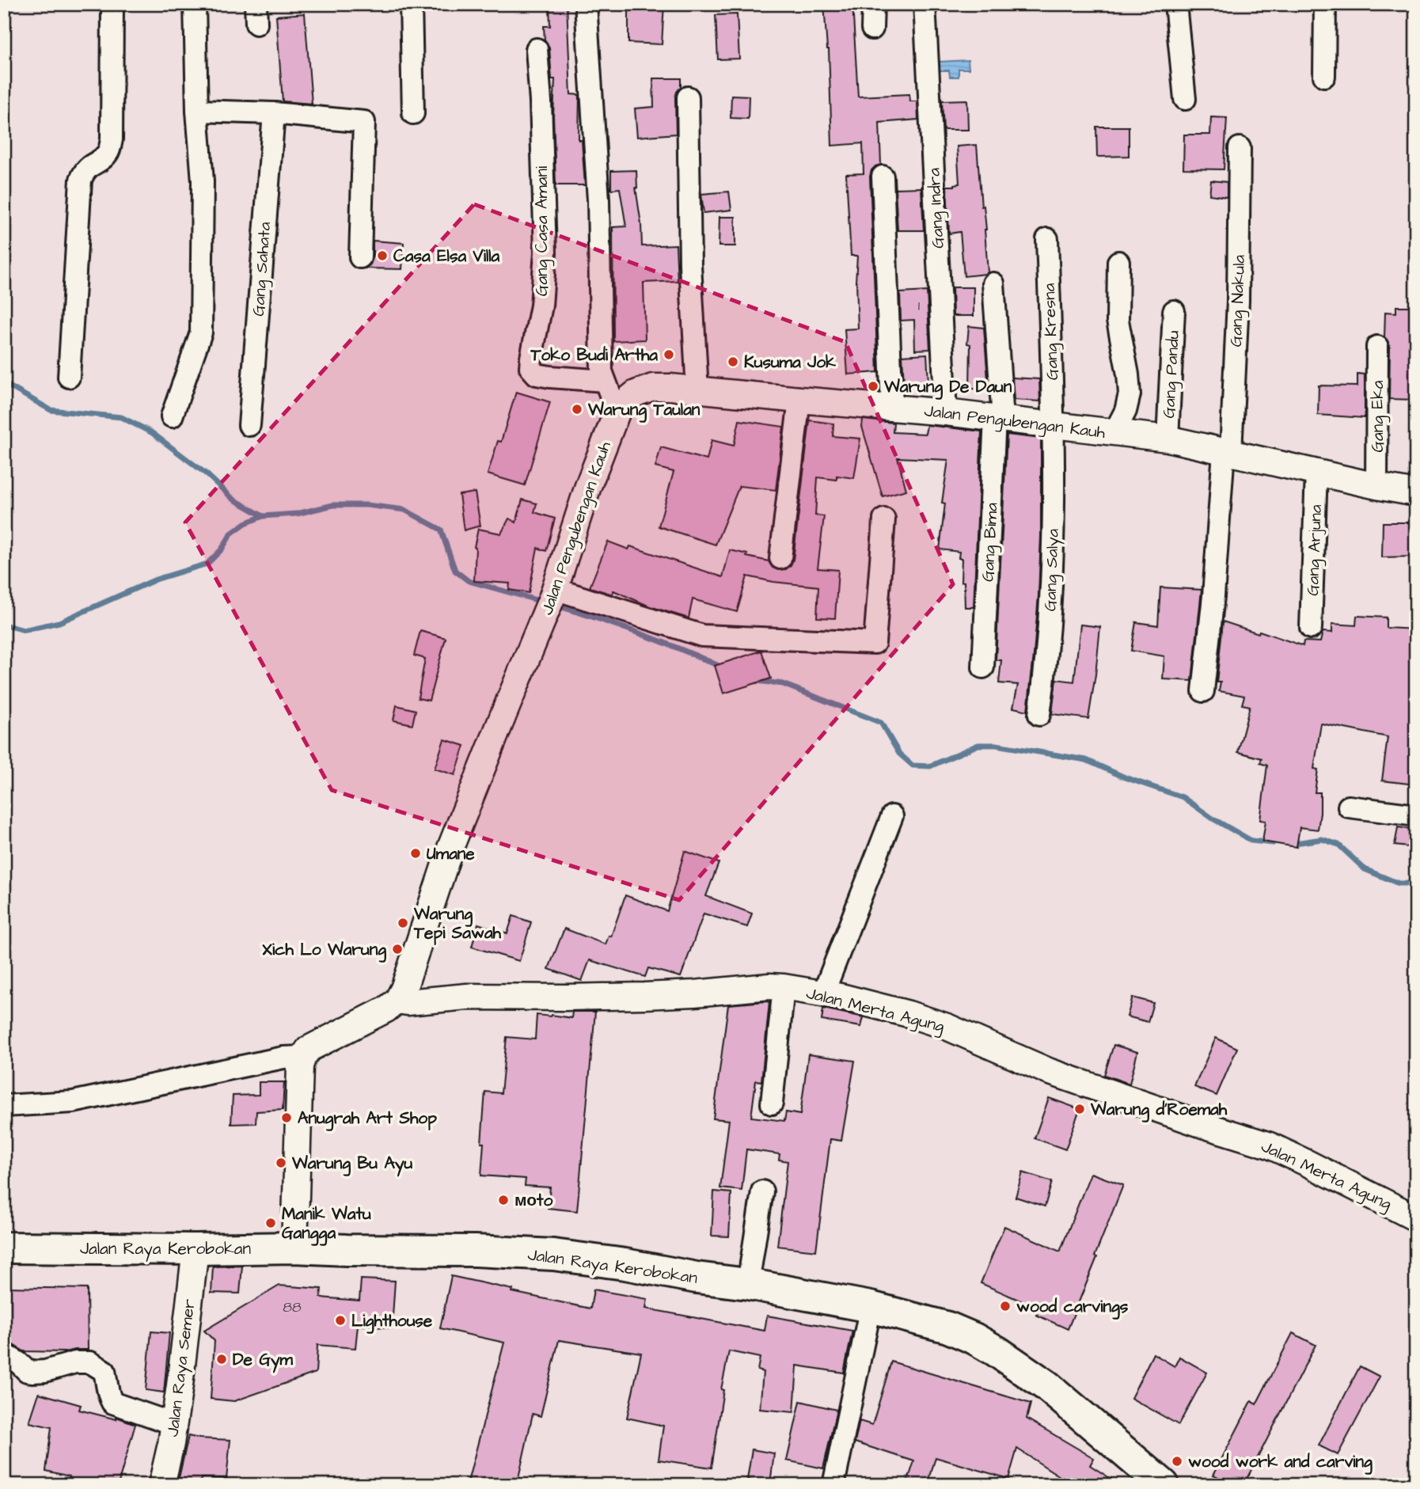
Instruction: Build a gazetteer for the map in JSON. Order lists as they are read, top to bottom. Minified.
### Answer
{"streets":{"main road":["Jalan Raya Kerobokan"],"street":["Gang Indra","Gang Casa Amani","Gang Sahata","Gang Nakula","Gang Kresna","Gang Pandu","Gang Eka","Jalan Pengubengan Kauh","Gang Bima","Gang Arjuna","Gang Salya","Jalan Merta Agung","Jalan Raya Semer"]},"crossings":[["Gang Indra","Jalan Pengubengan Kauh"],["Gang Nakula","Jalan Pengubengan Kauh"],["Gang Kresna","Jalan Pengubengan Kauh"],["Gang Kresna","Gang Salya"],["Gang Pandu","Jalan Pengubengan Kauh"],["Gang Eka","Jalan Pengubengan Kauh"],["Jalan Pengubengan Kauh","Gang Bima"],["Jalan Pengubengan Kauh","Gang Arjuna"],["Jalan Pengubengan Kauh","Gang Salya"],["Jalan Pengubengan Kauh","Jalan Merta Agung"],["Jalan Raya Kerobokan","Jalan Raya Semer"]],"places":["Casa Elsa Villa","Toko Budi Artha","Kusuma Jok","Warung De Daun","Warung Taulan","Umane","Warung Tepi Sawah","Xich Lo Warung","Warung d'Roemah","Anugrah Art Shop","Warung Bu Ayu","моto","Manik Watu Gangga","wood carvings","Lighthouse","De Gym","wood work and carving"],"house_numbers":["1","88"]}
